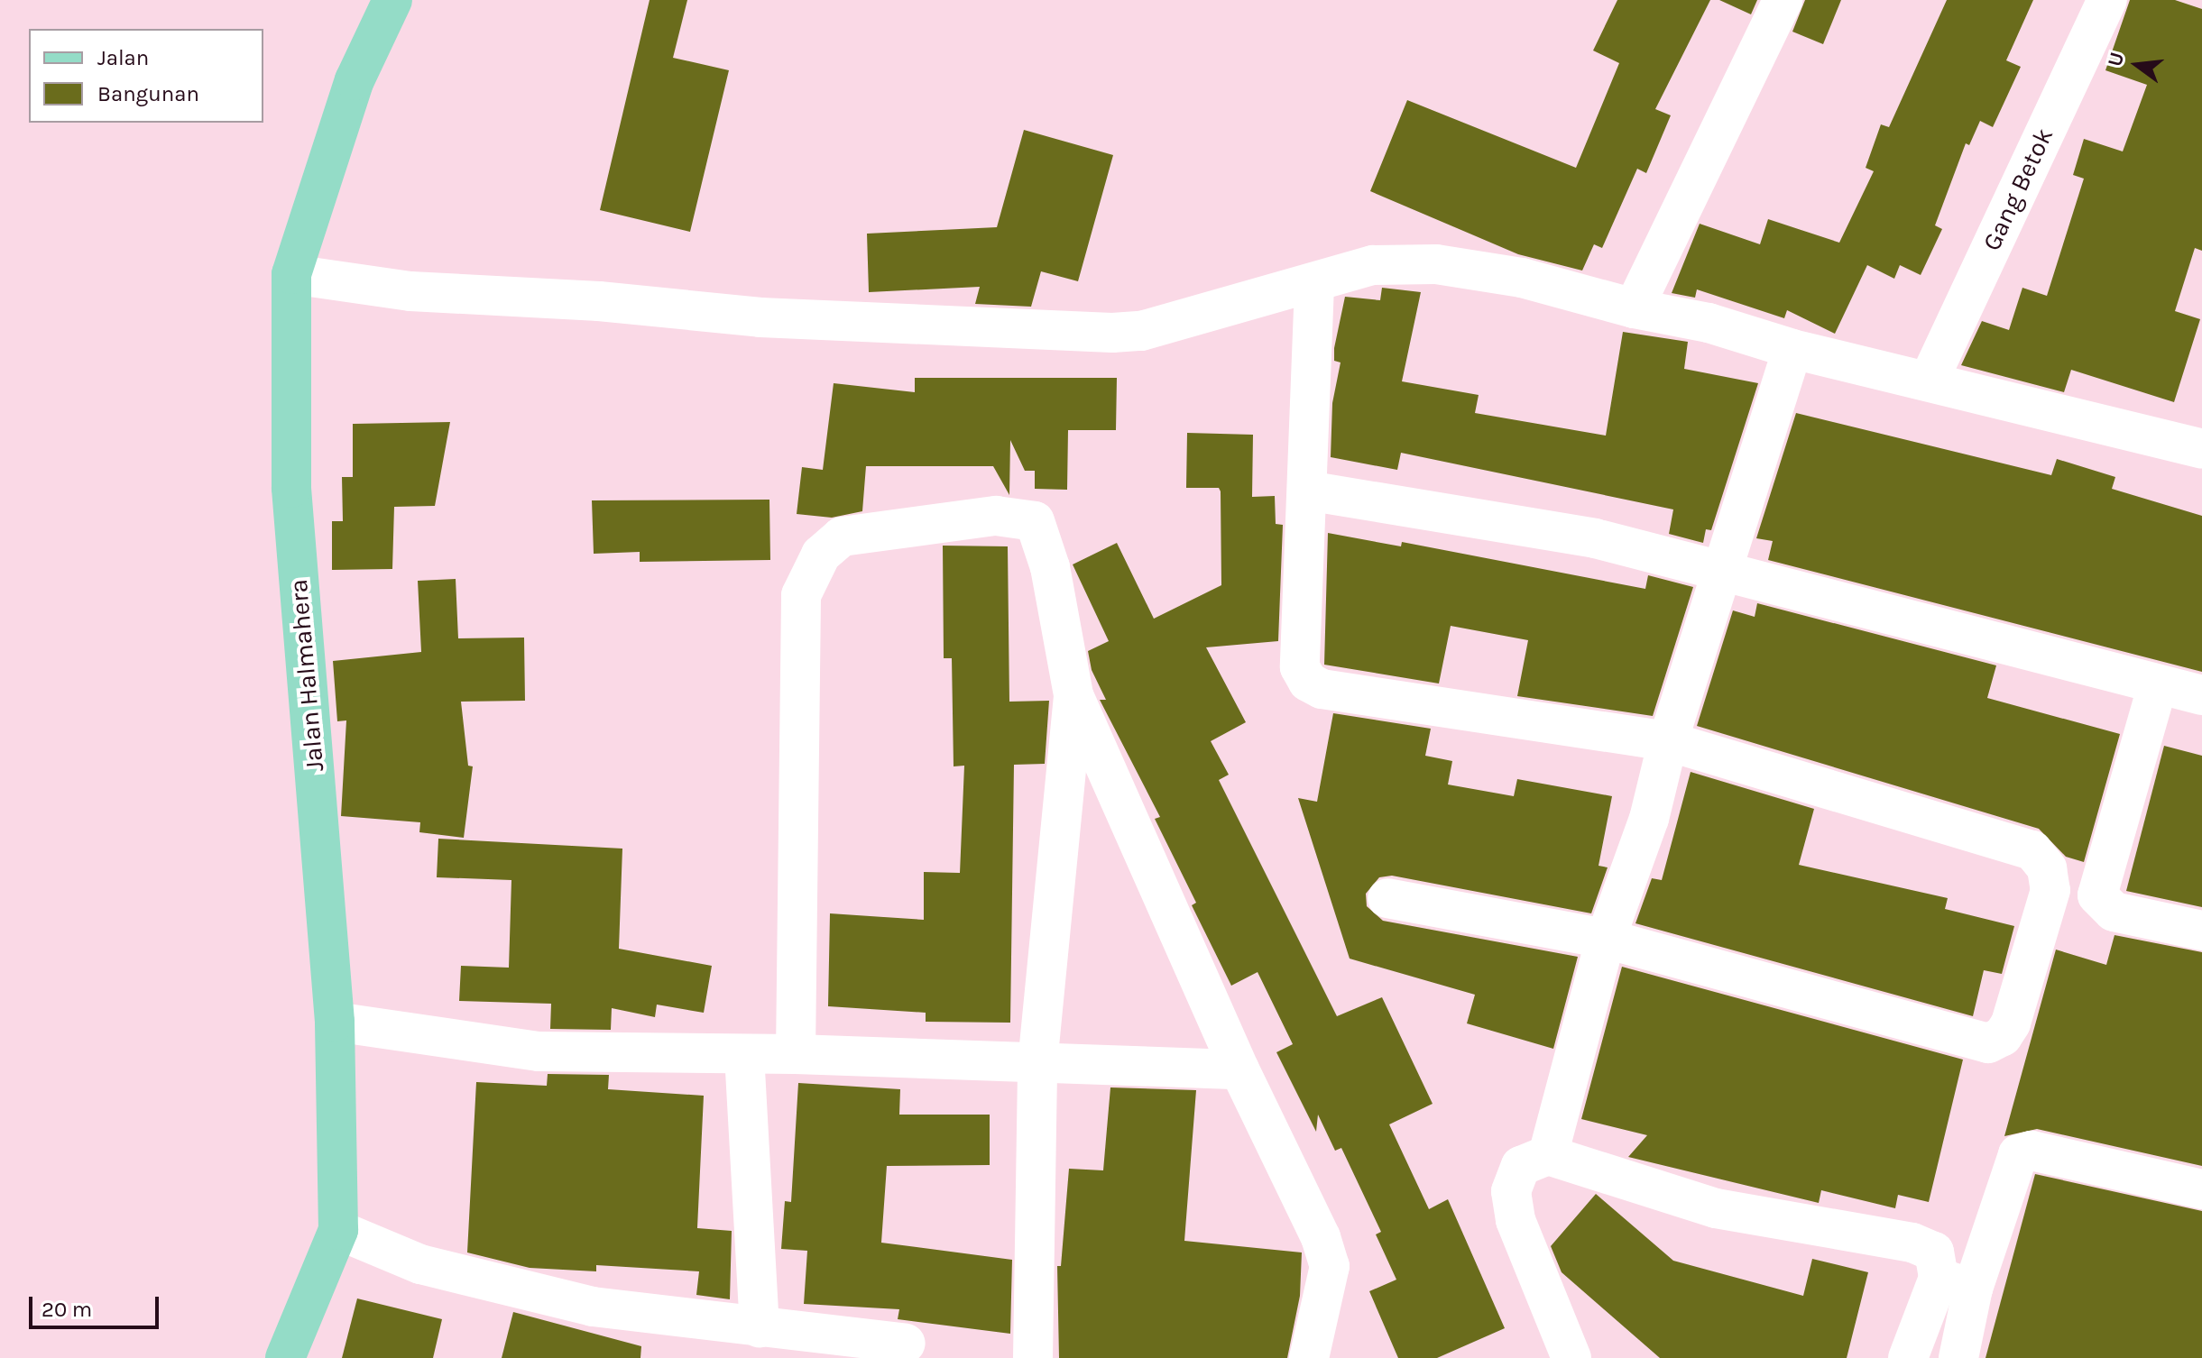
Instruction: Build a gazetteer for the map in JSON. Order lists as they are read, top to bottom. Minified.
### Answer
{"streets":{"main road":["Jalan Halmahera"],"street":["Gang Betok"]},"legend":["Jalan","Bangunan"],"scale_bar":"20 m","north":"left"}
